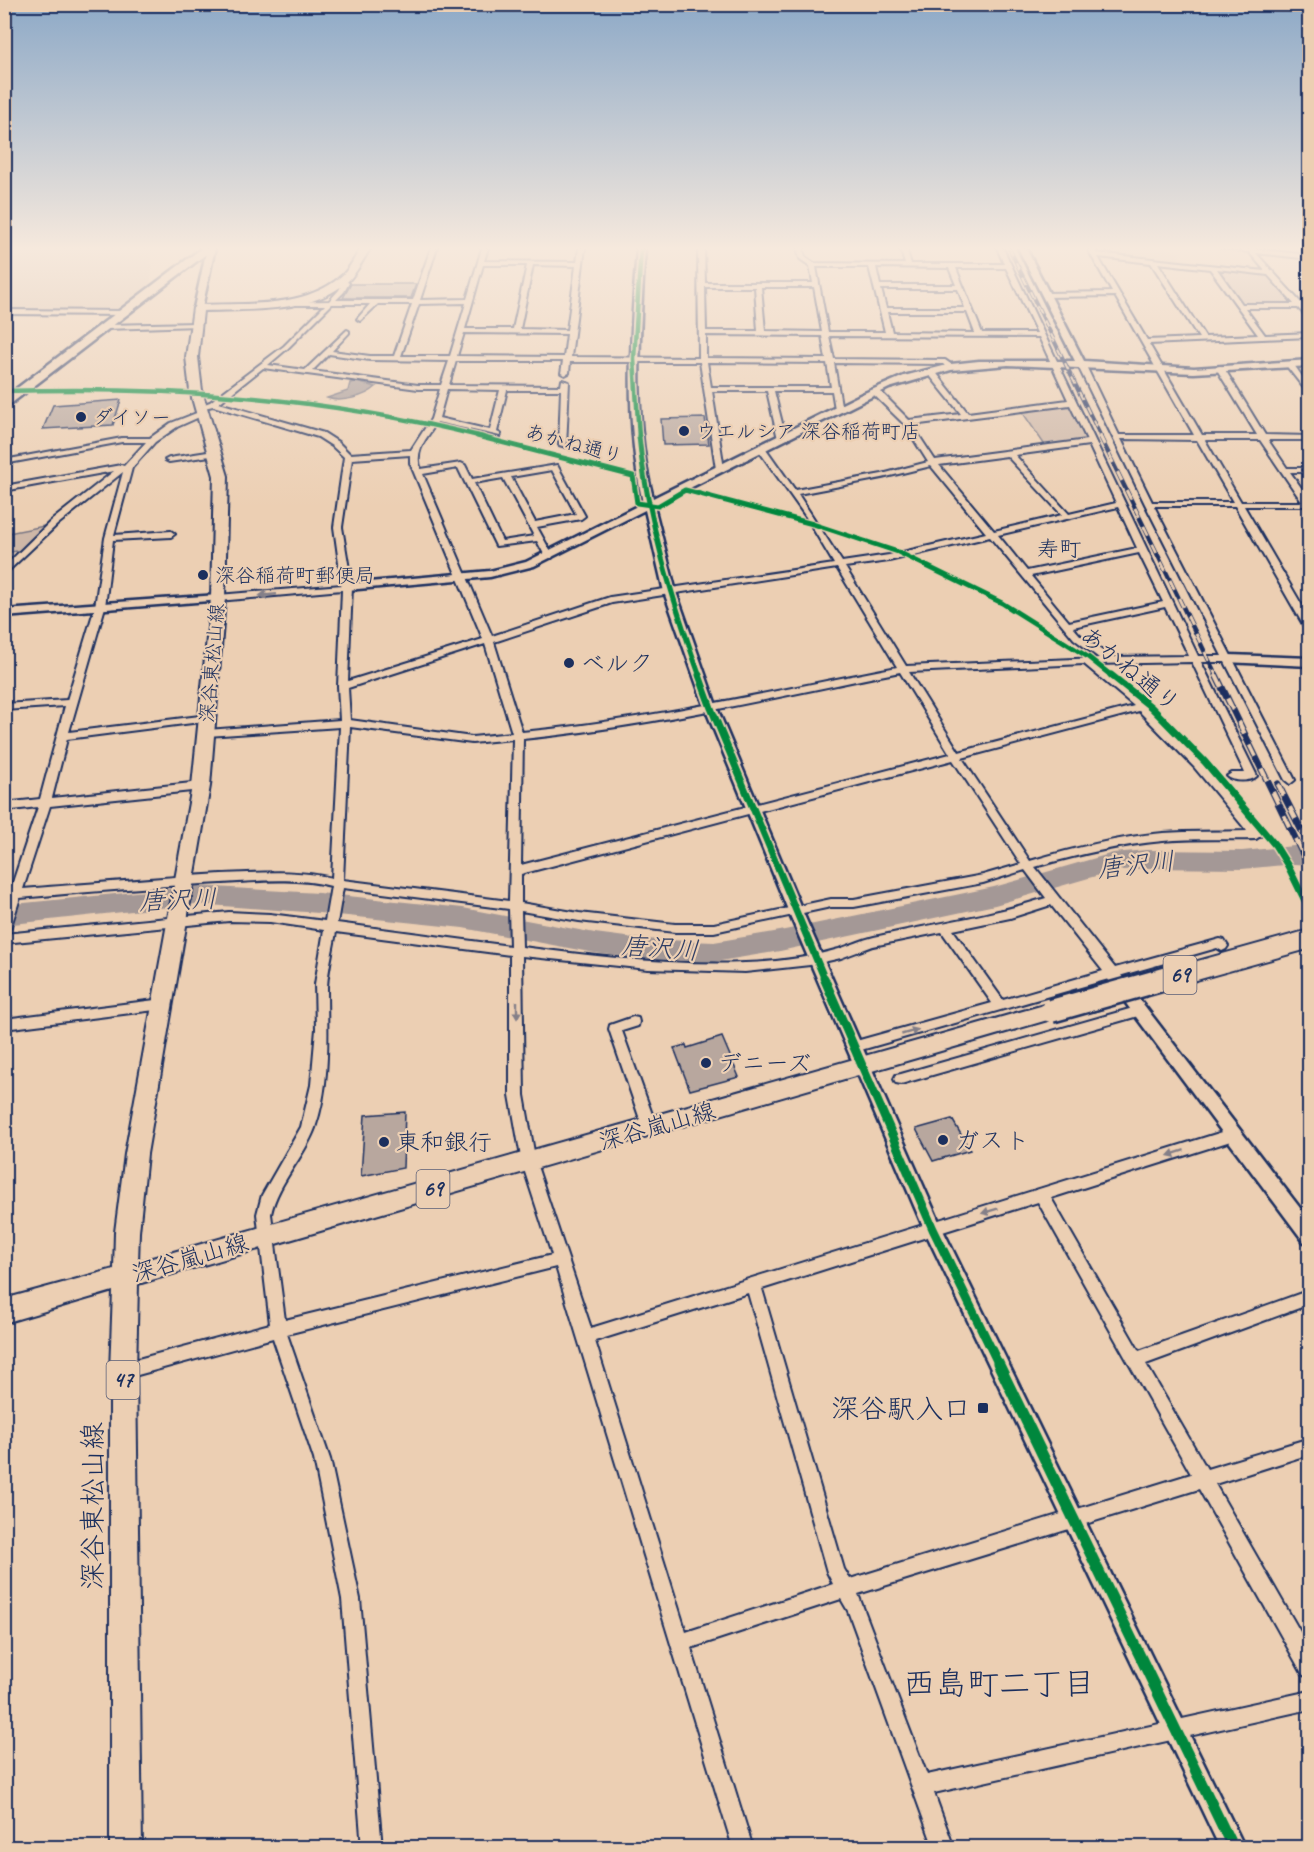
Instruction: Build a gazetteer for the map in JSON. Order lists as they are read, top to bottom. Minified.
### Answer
{"streets":{"main road":["深谷東松山線","69","深谷嵐山線","47"],"cycle path":["あかね通り"]},"crossings":[["深谷東松山線","深谷嵐山線"],["深谷東松山線","47"]],"districts":["寿町","西島町二丁目"],"water":["唐沢川"],"places":{"other":["ダイソー","ウエルシア 深谷稲荷町店","深谷稲荷町郵便局","ベルク","デニーズ","ガスト","東和銀行"],"transit":["深谷駅入口"]}}
